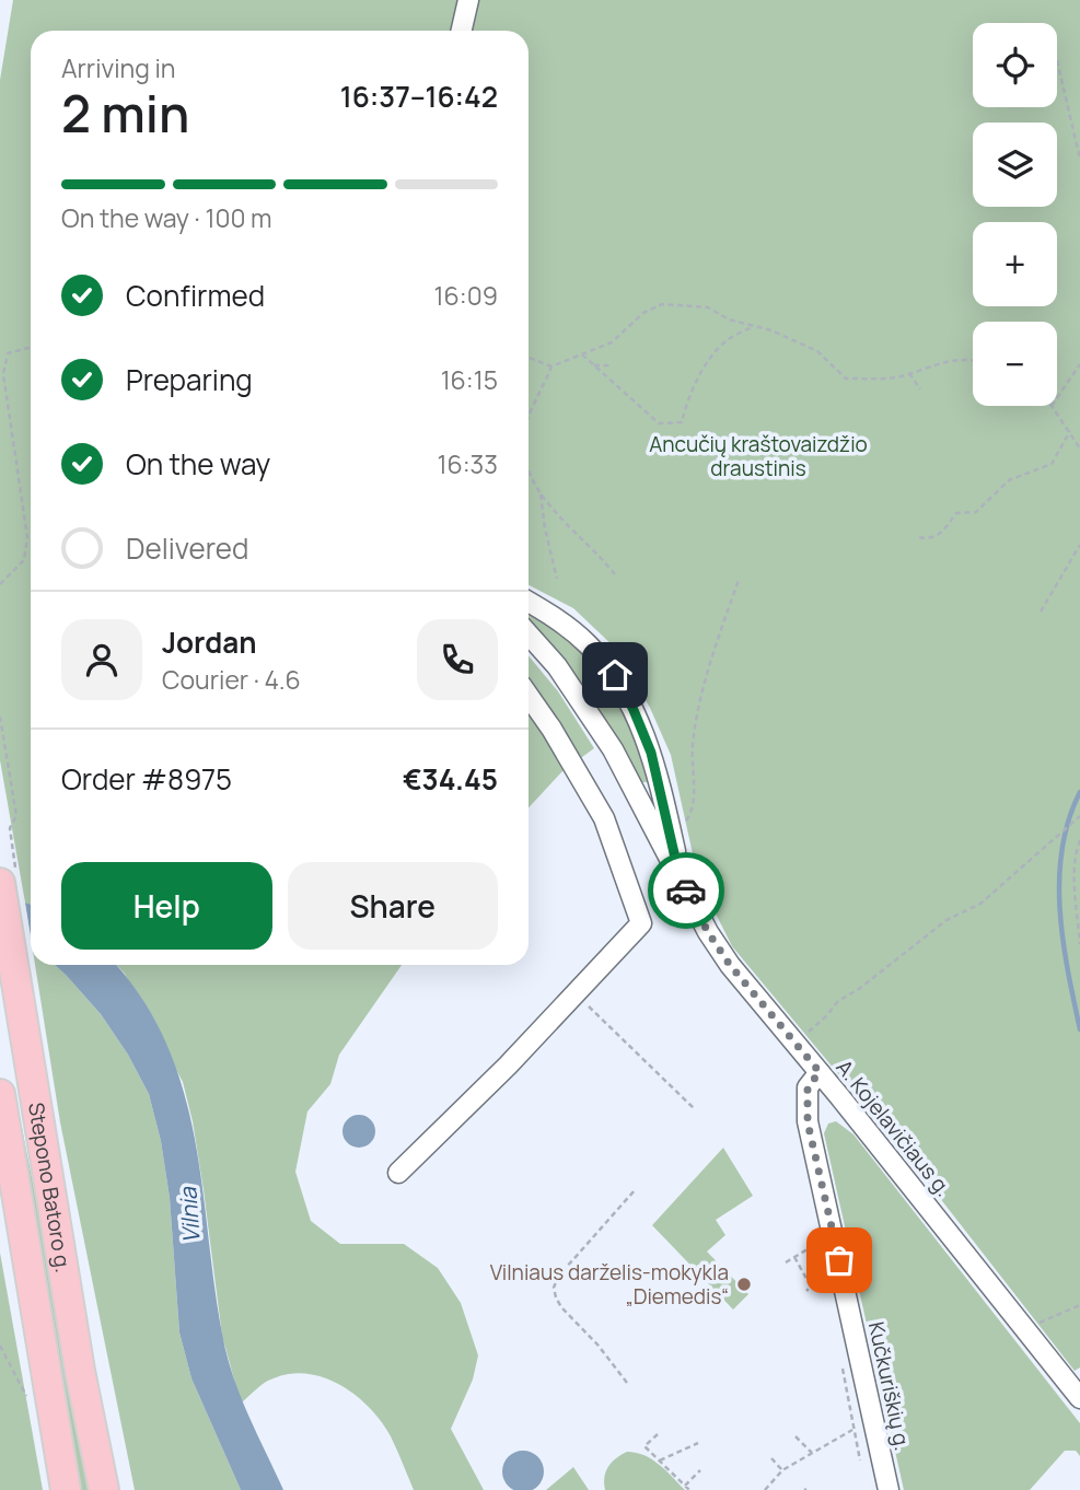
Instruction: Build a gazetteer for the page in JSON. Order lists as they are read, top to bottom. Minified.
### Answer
{"streets":{"main road":["Stepono Batoro g."],"street":["A. Kojelavičiaus g.","Kučkuriškių g."]},"crossings":[["A. Kojelavičiaus g.","Kučkuriškių g."]],"water":["Vilnia"],"parks":["Ancučių kraštovaizdžio draustinis"],"places":["Vilniaus darželis-mokykla „Diemedis“"],"page":{"map_buttons":["+","−"],"heading":["2 min","Arriving in","16:37–16:42"],"panel":["Jordan","Courier · 4.6","Order #8975","€34.45"],"bar":"On the way · 100 m","list":[["Confirmed","16:09"],["Preparing","16:15"],["On the way","16:33"],"Delivered"],"buttons":["Help","Share"]}}
